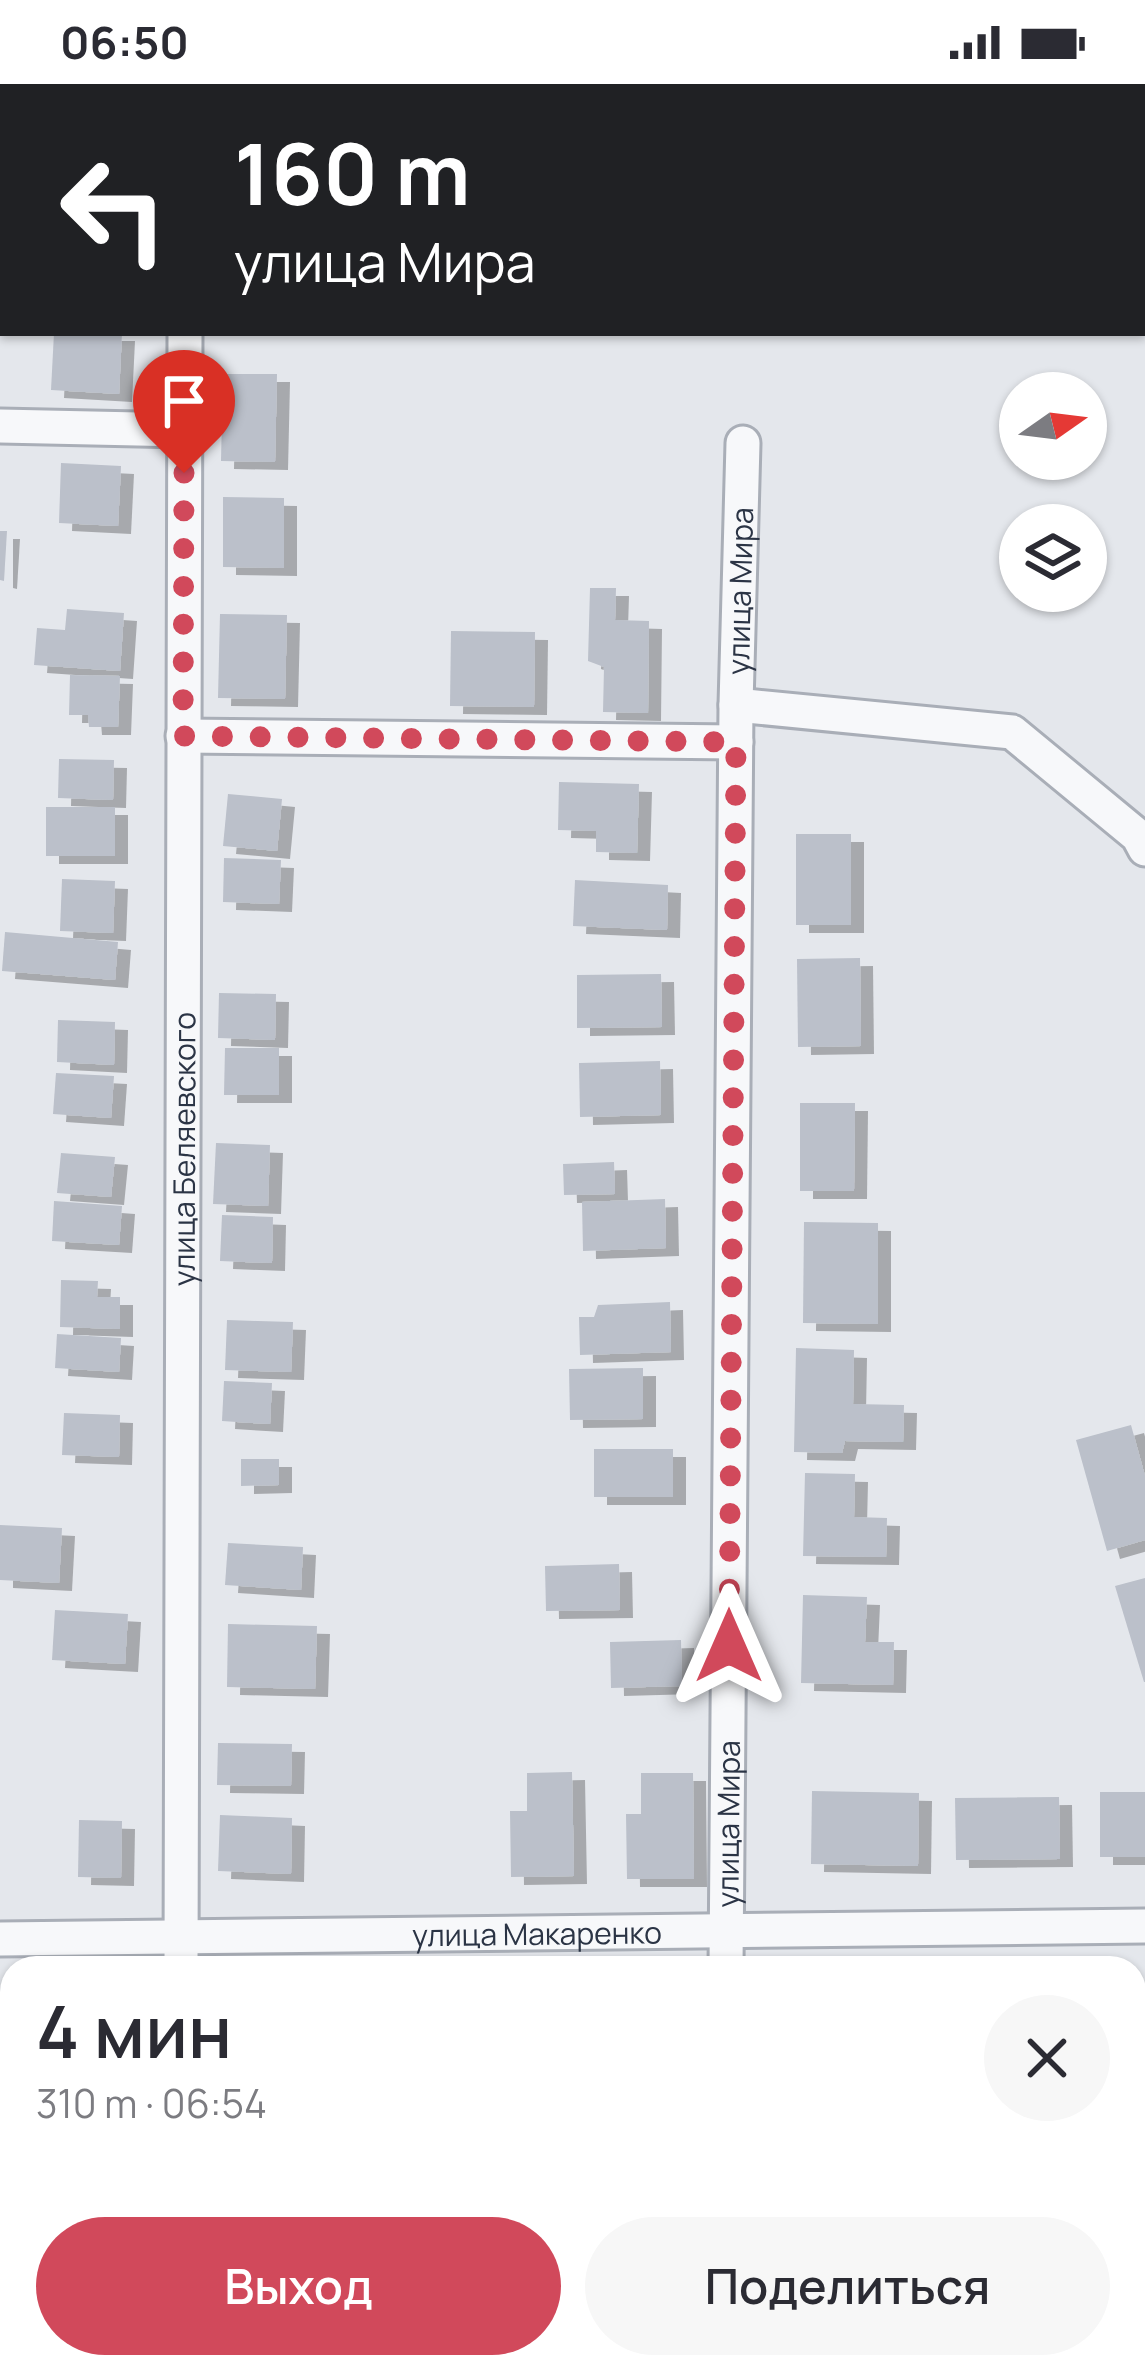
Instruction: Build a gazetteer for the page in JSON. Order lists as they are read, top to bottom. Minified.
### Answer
{"streets":{"street":["улица Мира","улица Беляевского","улица Макаренко"]},"crossings":[["улица Мира","улица Макаренко"],["улица Беляевского","улица Макаренко"]],"north":"right","page":{"status":"06:50","turn":["160 m","улица Мира"],"heading":["4 мин","310 m · 06:54"],"buttons":["Выход","Поделиться"]}}
